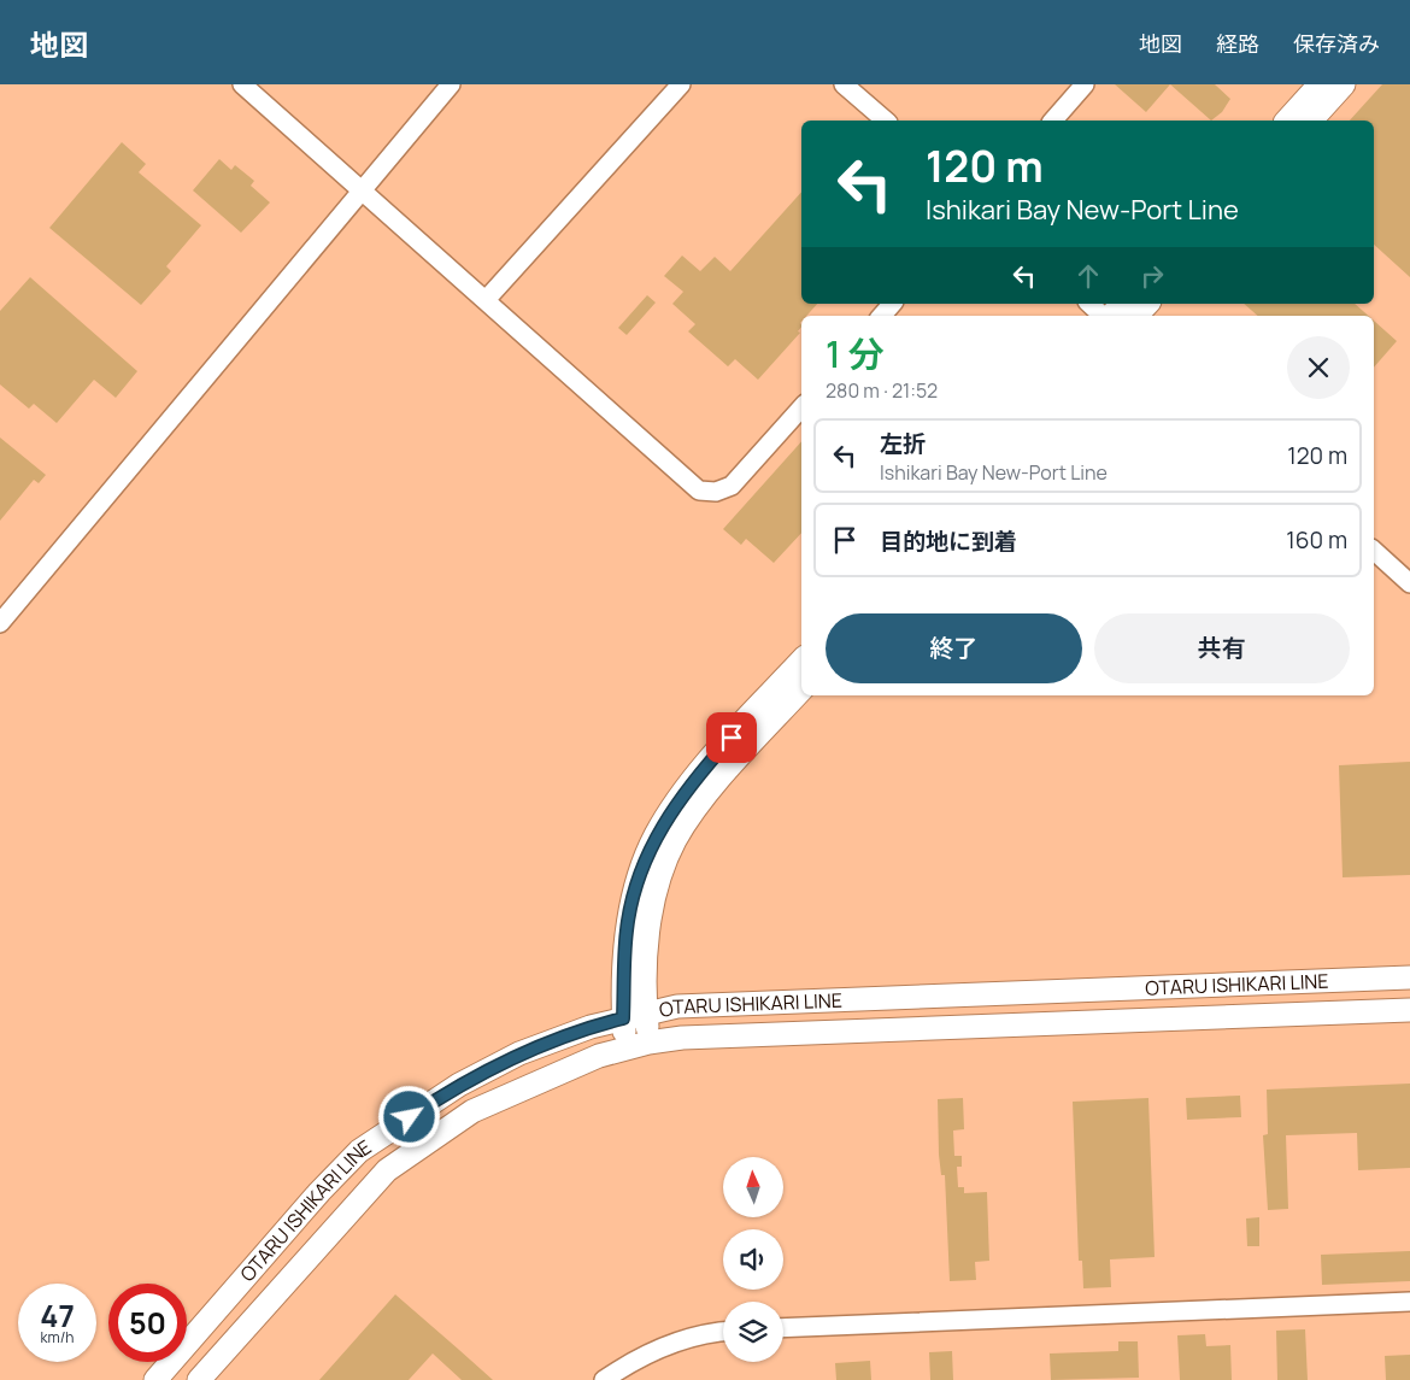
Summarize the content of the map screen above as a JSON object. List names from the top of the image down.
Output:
{
  "streets": {
    "main road": ["OTARU ISHIKARI LINE"]
  },
  "north": "top",
  "page": {
    "header": "地図",
    "nav": ["地図", "経路", "保存済み"],
    "turn": ["120 m", "Ishikari Bay New-Port Line"],
    "heading": ["1 分", "280 m · 21:52"],
    "list": [
      {
        "name": "左折",
        "note": "Ishikari Bay New-Port Line",
        "value": "120 m"
      },
      {
        "name": "目的地に到着",
        "value": "160 m"
      }
    ],
    "buttons": ["終了", "共有"],
    "speed": "47 km/h",
    "limit": "50"
  }
}
